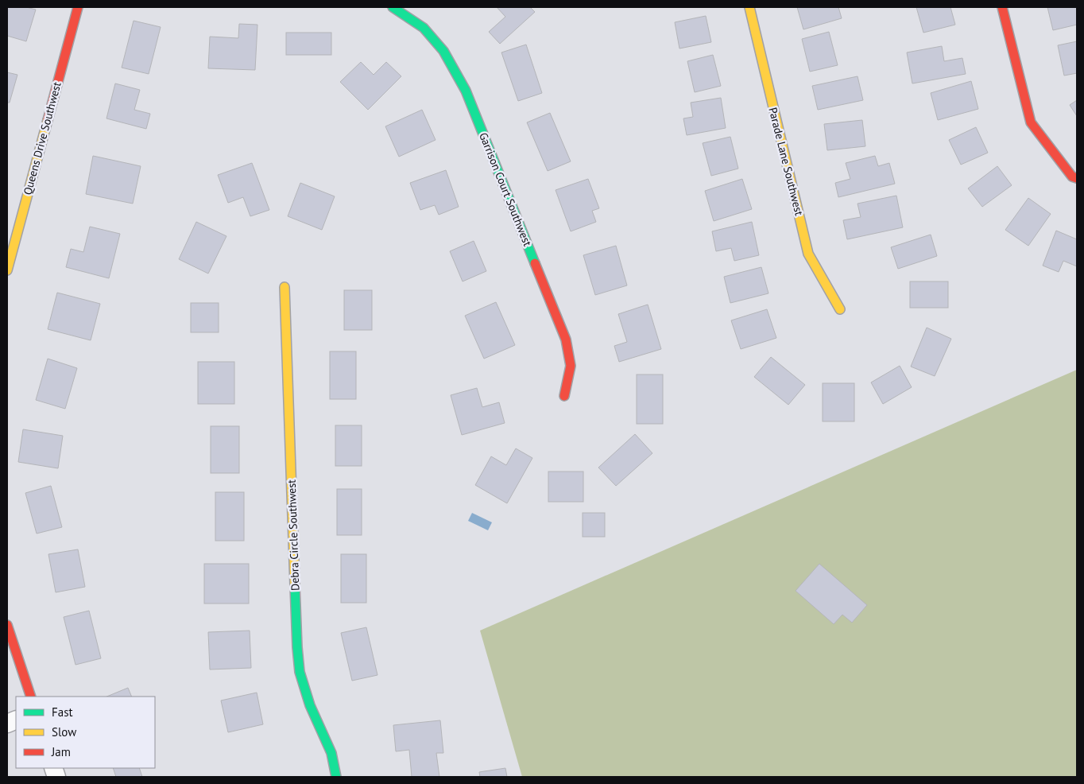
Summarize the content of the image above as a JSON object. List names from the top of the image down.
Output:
{
  "streets": {
    "street": [
      "Queens Drive Southwest",
      "Parade Lane Southwest",
      "Garrison Court Southwest",
      "Debra Circle Southwest"
    ]
  },
  "legend": ["Fast", "Slow", "Jam"]
}
